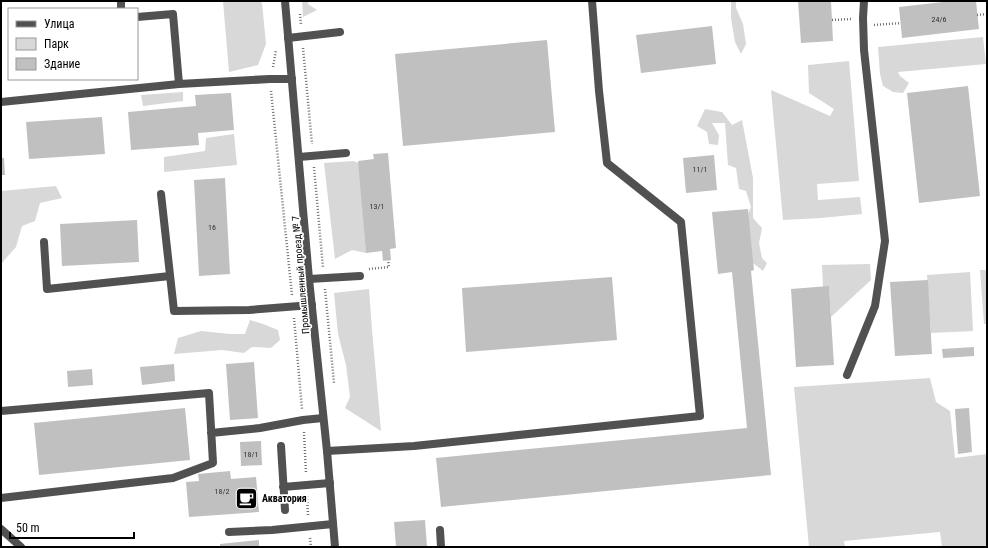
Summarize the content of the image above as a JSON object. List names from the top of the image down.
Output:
{
  "streets": {
    "street": ["Промышленный проезд № 7"]
  },
  "places": {
    "cafe": ["Акватория"]
  },
  "house_numbers": [
    "24/6",
    "11/1",
    "13/1",
    "16",
    "18/1",
    "18/2"
  ],
  "legend": ["Улица", "Парк", "Здание"],
  "scale_bar": "50 m"
}
